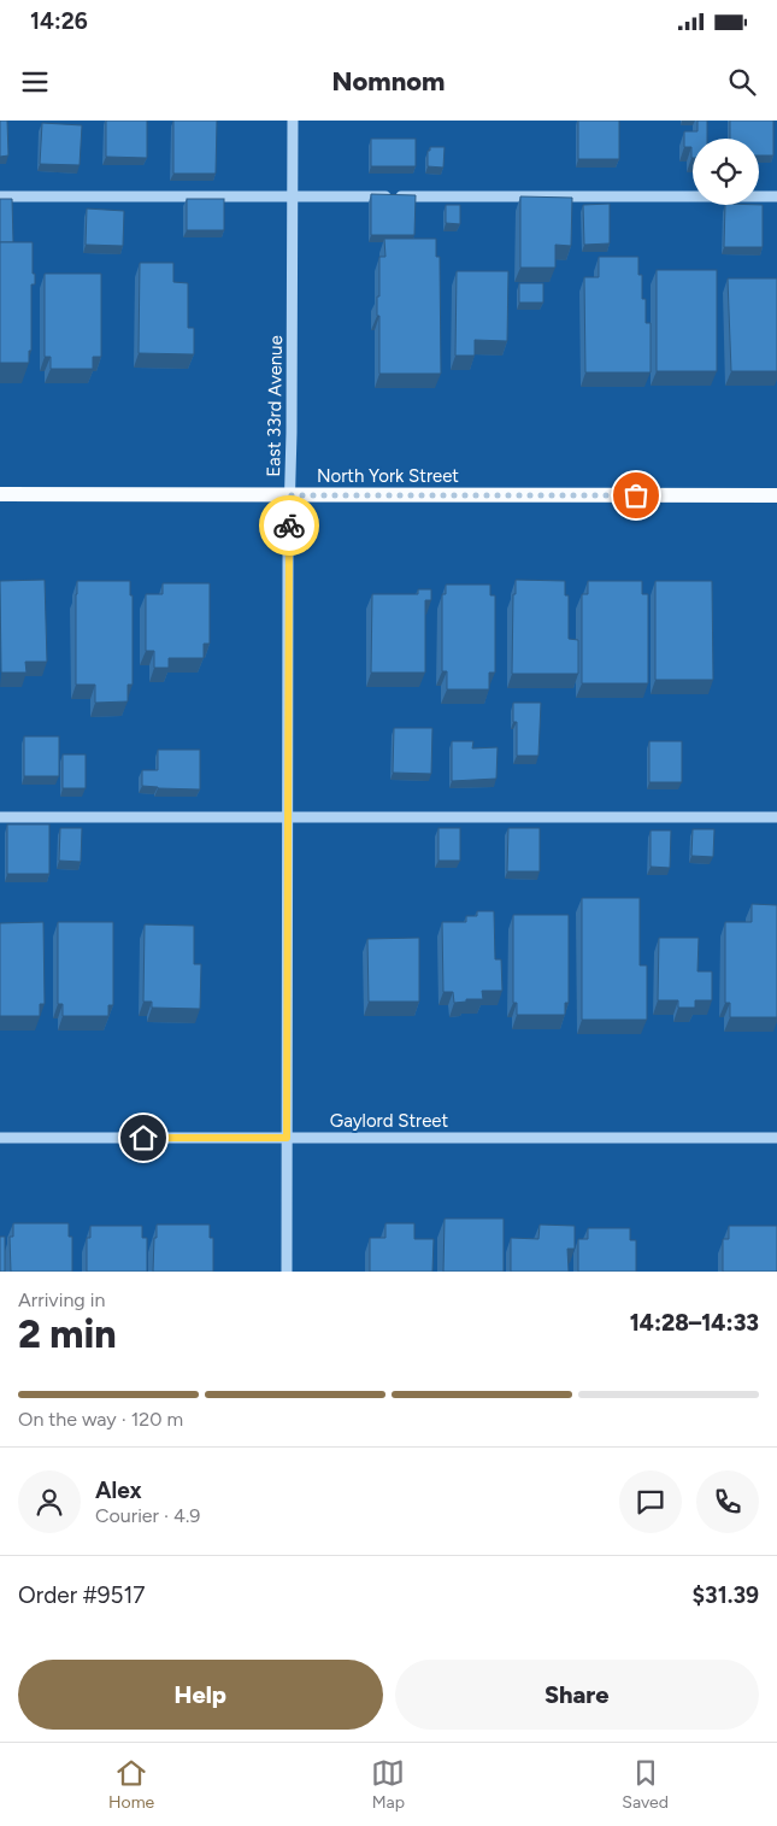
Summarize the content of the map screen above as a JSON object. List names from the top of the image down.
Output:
{
  "streets": {
    "main road": ["North York Street"],
    "street": ["East 33rd Avenue", "Gaylord Street"]
  },
  "crossings": [
    ["East 33rd Avenue", "North York Street"],
    ["East 33rd Avenue", "Gaylord Street"]
  ],
  "page": {
    "status": "14:26",
    "header": "Nomnom",
    "heading": ["2 min", "Arriving in", "14:28–14:33"],
    "panel": [
      "Alex",
      "Courier · 4.9",
      "Order #9517",
      "$31.39"
    ],
    "bar": "On the way · 120 m",
    "buttons": ["Help", "Share"],
    "tabs": ["Home", "Map", "Saved"]
  }
}
